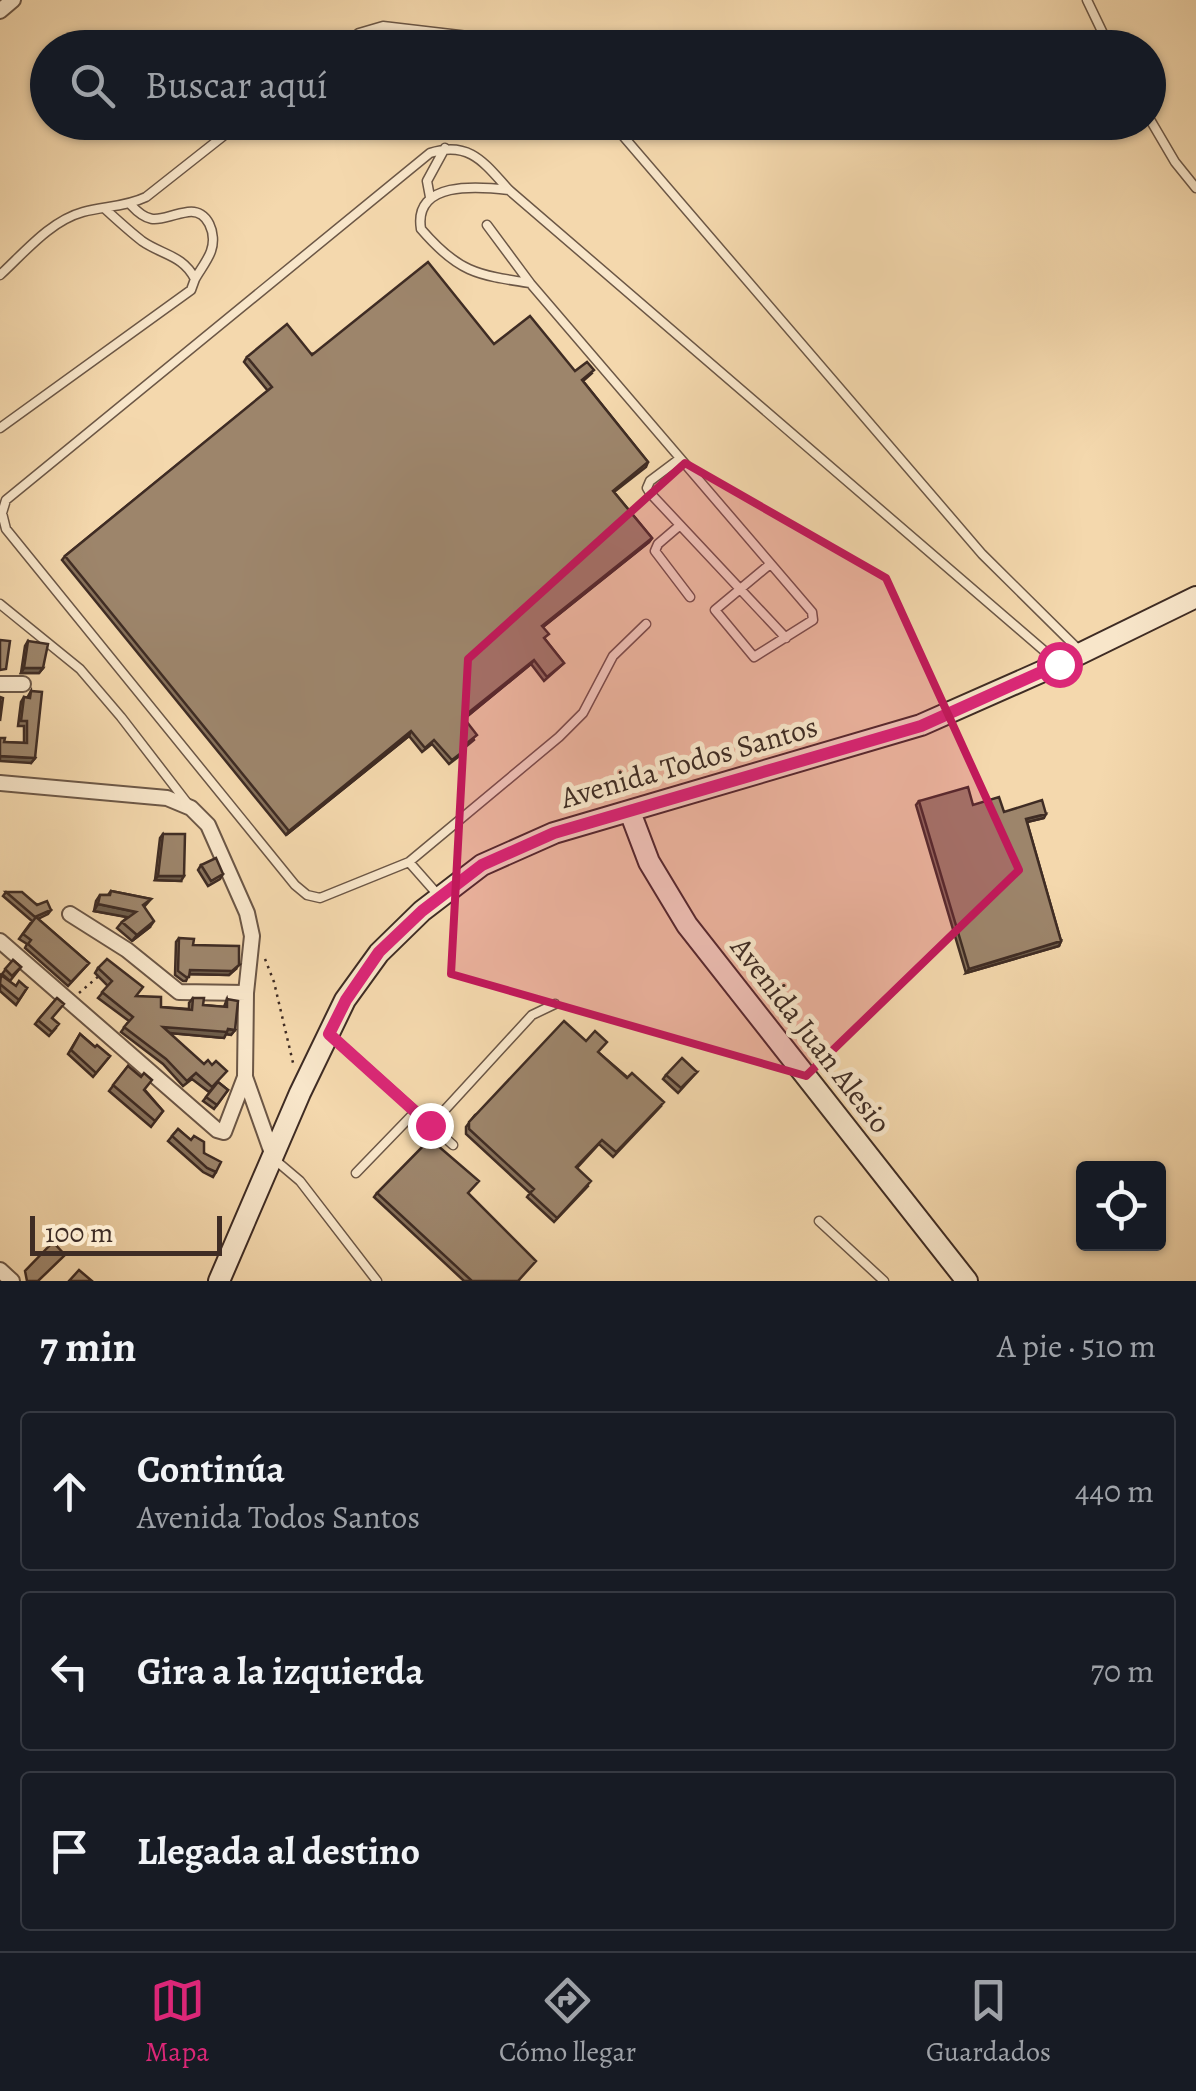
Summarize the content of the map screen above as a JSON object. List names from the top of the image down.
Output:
{
  "streets": {
    "street": ["Avenida Todos Santos", "Avenida Juan Alesio"]
  },
  "crossings": [
    ["Avenida Todos Santos", "Avenida Juan Alesio"]
  ],
  "scale_bar": "100 m",
  "page": {
    "search": "Buscar aquí",
    "scale": "100 m",
    "heading": ["7 min", "A pie · 510 m"],
    "list": [
      ["Continúa", "Avenida Todos Santos", "440 m"],
      ["Gira a la izquierda", "70 m"],
      "Llegada al destino"
    ],
    "nav": ["Mapa", "Cómo llegar", "Guardados"]
  }
}
